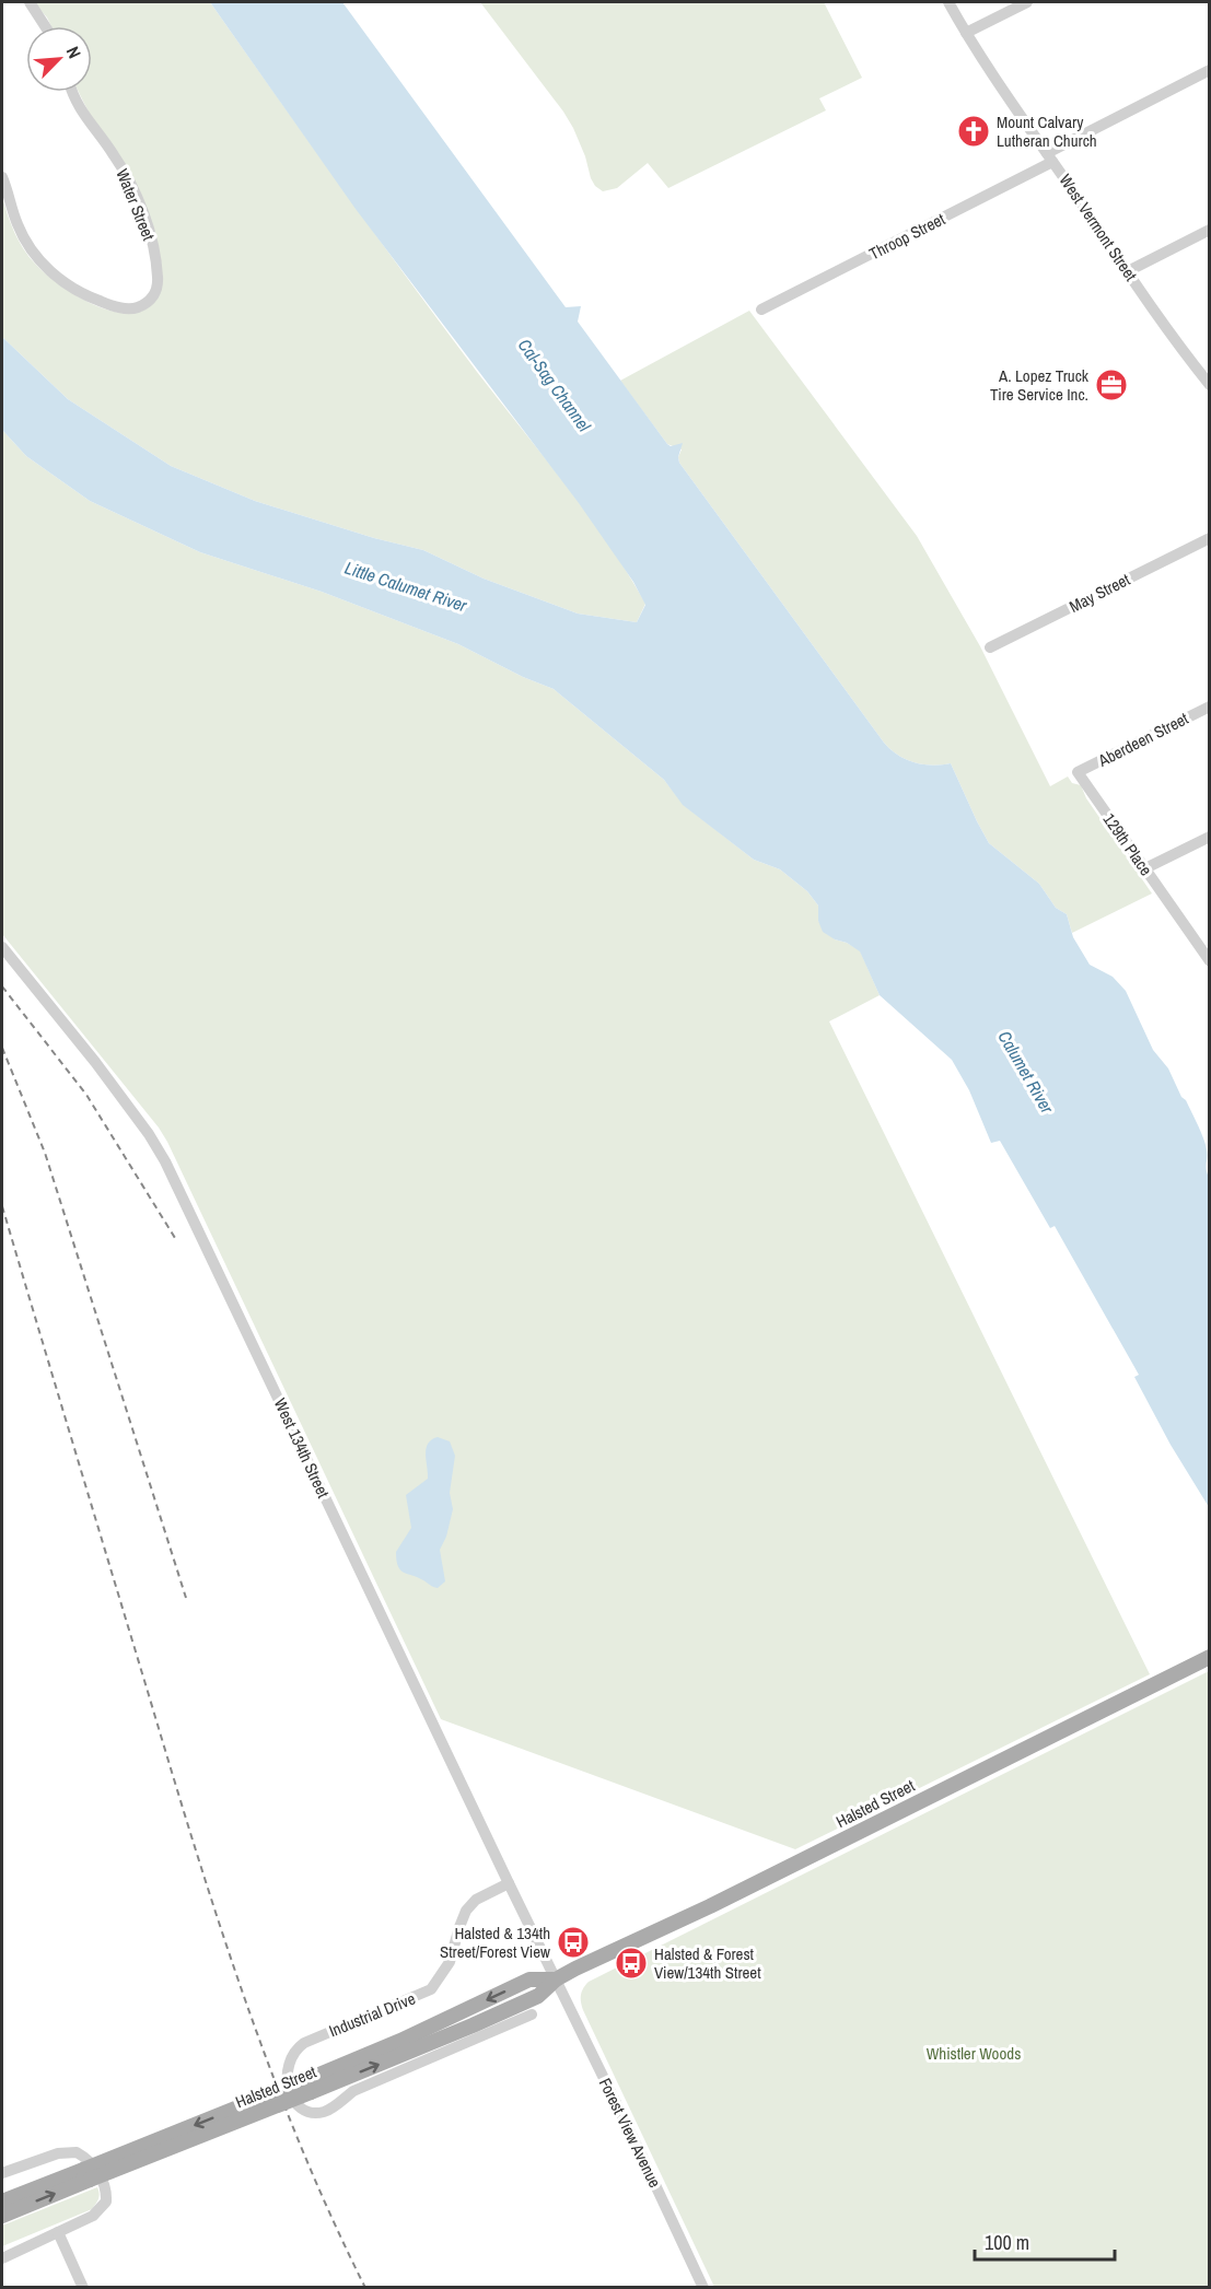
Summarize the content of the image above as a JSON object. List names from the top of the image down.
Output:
{
  "streets": {
    "main road": ["Halsted Street"],
    "street": [
      "Water Street",
      "West Vermont Street",
      "Throop Street",
      "May Street",
      "Aberdeen Street",
      "129th Place",
      "West 134th Street",
      "Industrial Drive",
      "Forest View Avenue"
    ]
  },
  "crossings": [
    ["West Vermont Street", "Throop Street"],
    ["Aberdeen Street", "129th Place"],
    ["West 134th Street", "Halsted Street"],
    ["West 134th Street", "Industrial Drive"],
    ["West 134th Street", "Forest View Avenue"],
    ["Halsted Street", "Forest View Avenue"]
  ],
  "water": ["Cal-Sag Channel", "Little Calumet River", "Calumet River"],
  "parks": ["Whistler Woods"],
  "places": {
    "church": ["Mount Calvary Lutheran Church"],
    "office": ["A. Lopez Truck Tire Service Inc."],
    "bus stop": ["Halsted & 134th Street/Forest View", "Halsted & Forest View/134th Street"]
  },
  "scale_bar": "100 m",
  "north": "top right"
}
